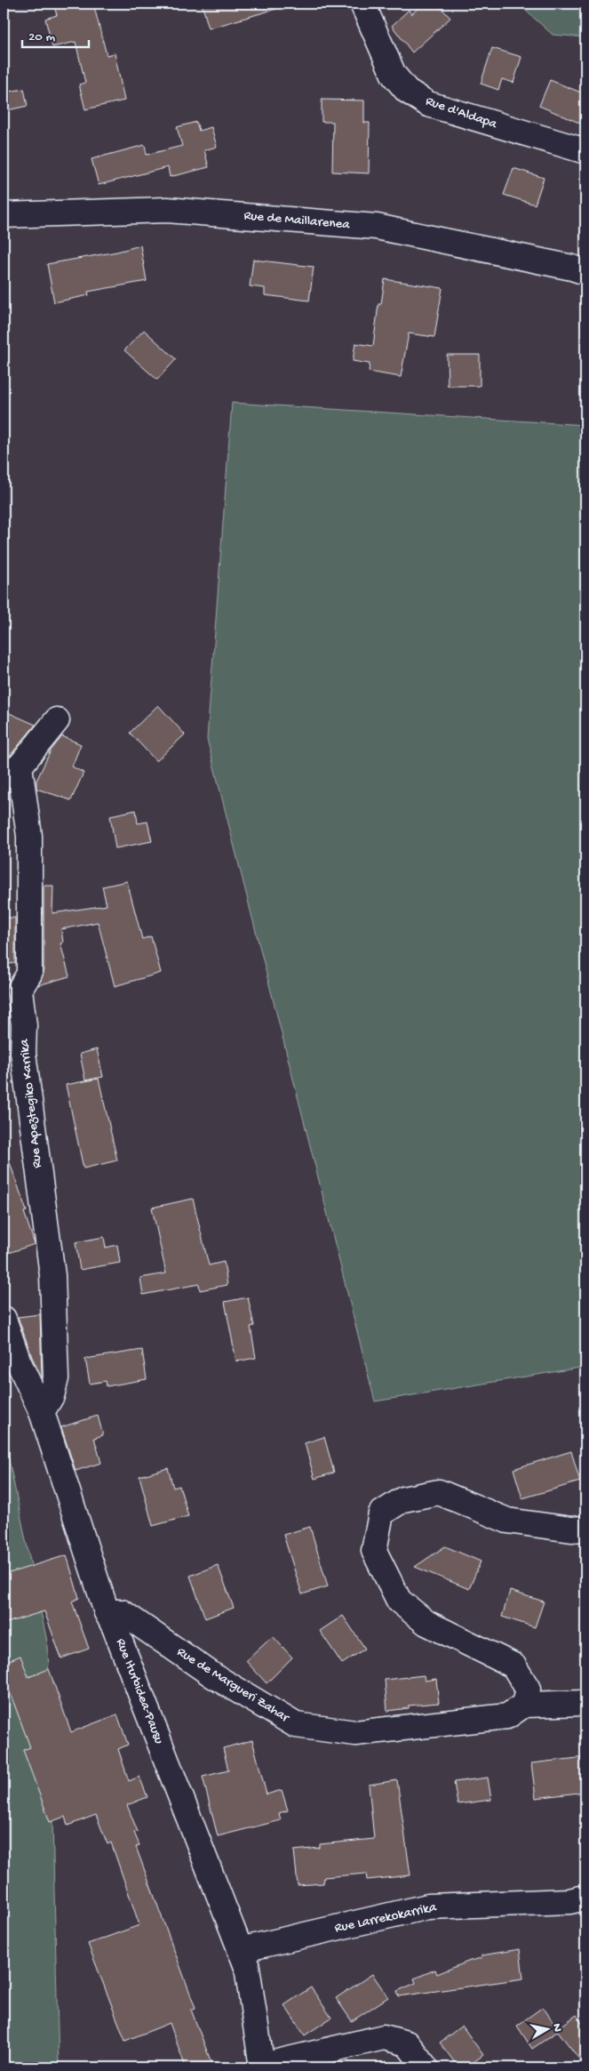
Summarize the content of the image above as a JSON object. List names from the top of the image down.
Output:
{
  "streets": {
    "street": [
      "Rue d'Aldapa",
      "Rue de Maillarenea",
      "Rue Apeztegiko Karrika",
      "Rue de Margueri Zahar",
      "Rue Iturbidea-Pausu",
      "Rue Larrekokarrika"
    ]
  },
  "crossings": [
    ["Rue Apeztegiko Karrika", "Rue Iturbidea-Pausu"],
    ["Rue de Margueri Zahar", "Rue Iturbidea-Pausu"],
    ["Rue Iturbidea-Pausu", "Rue Larrekokarrika"]
  ],
  "scale_bar": "20 m",
  "north": "right"
}
